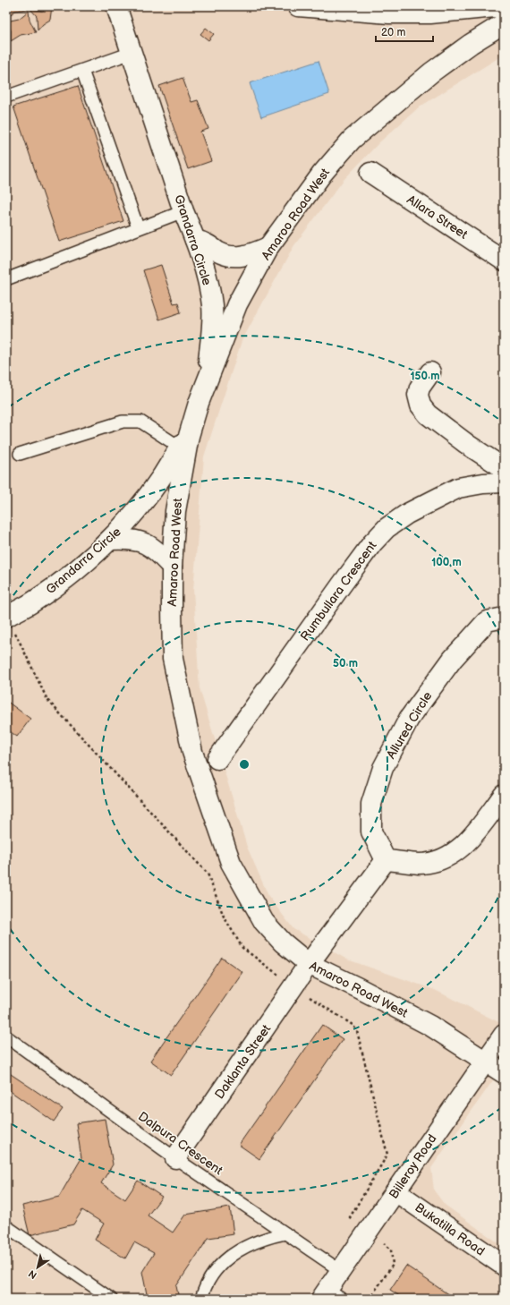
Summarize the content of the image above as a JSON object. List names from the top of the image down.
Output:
{
  "streets": {
    "street": [
      "Amaroo Road West",
      "Allara Street",
      "Grandarra Circle",
      "Rumbullara Crescent",
      "Allured Circle",
      "Daklanta Street",
      "Billeroy Road",
      "Bukatilla Road"
    ],
    "lane": ["Dalpura Crescent"]
  },
  "crossings": [
    ["Amaroo Road West", "Grandarra Circle"],
    ["Amaroo Road West", "Daklanta Street"],
    ["Amaroo Road West", "Billeroy Road"],
    ["Daklanta Street", "Dalpura Crescent"],
    ["Dalpura Crescent", "Billeroy Road"],
    ["Billeroy Road", "Bukatilla Road"]
  ],
  "scale_bar": "20 m",
  "north": "bottom left",
  "rings": ["150 m", "100 m", "50 m"]
}
